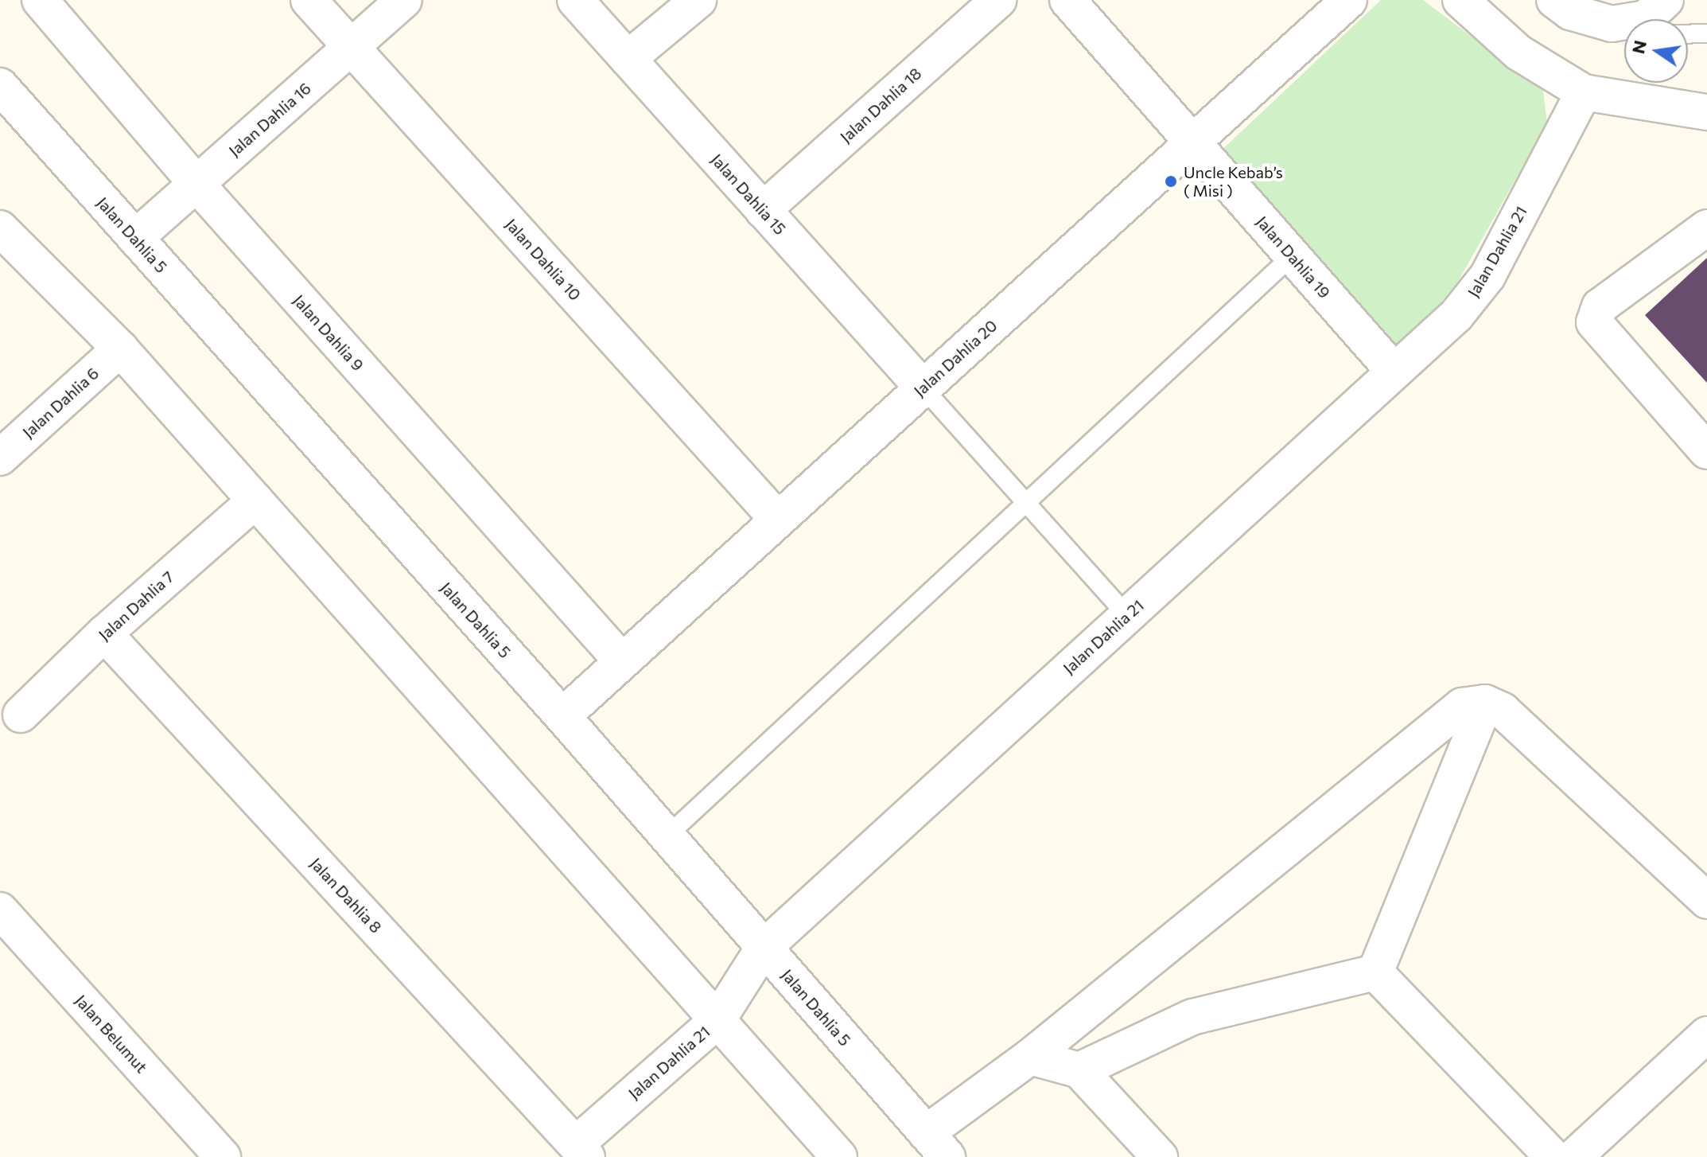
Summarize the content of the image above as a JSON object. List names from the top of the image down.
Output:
{
  "streets": {
    "street": [
      "Jalan Dahlia 18",
      "Jalan Dahlia 16",
      "Jalan Dahlia 15",
      "Jalan Dahlia 5",
      "Jalan Dahlia 21",
      "Jalan Dahlia 19",
      "Jalan Dahlia 10",
      "Jalan Dahlia 9",
      "Jalan Dahlia 20",
      "Jalan Dahlia 6",
      "Jalan Dahlia 7",
      "Jalan Dahlia 8",
      "Jalan Belumut"
    ]
  },
  "crossings": [
    ["Jalan Dahlia 18", "Jalan Dahlia 15"],
    ["Jalan Dahlia 16", "Jalan Dahlia 5"],
    ["Jalan Dahlia 16", "Jalan Dahlia 10"],
    ["Jalan Dahlia 16", "Jalan Dahlia 9"],
    ["Jalan Dahlia 15", "Jalan Dahlia 20"],
    ["Jalan Dahlia 5", "Jalan Dahlia 21"],
    ["Jalan Dahlia 5", "Jalan Dahlia 20"],
    ["Jalan Dahlia 21", "Jalan Dahlia 19"],
    ["Jalan Dahlia 21", "Jalan Dahlia 8"],
    ["Jalan Dahlia 19", "Jalan Dahlia 20"],
    ["Jalan Dahlia 10", "Jalan Dahlia 20"],
    ["Jalan Dahlia 9", "Jalan Dahlia 20"],
    ["Jalan Dahlia 7", "Jalan Dahlia 8"]
  ],
  "places": ["Uncle Kebab’s ( Misi )"],
  "north": "left"
}
